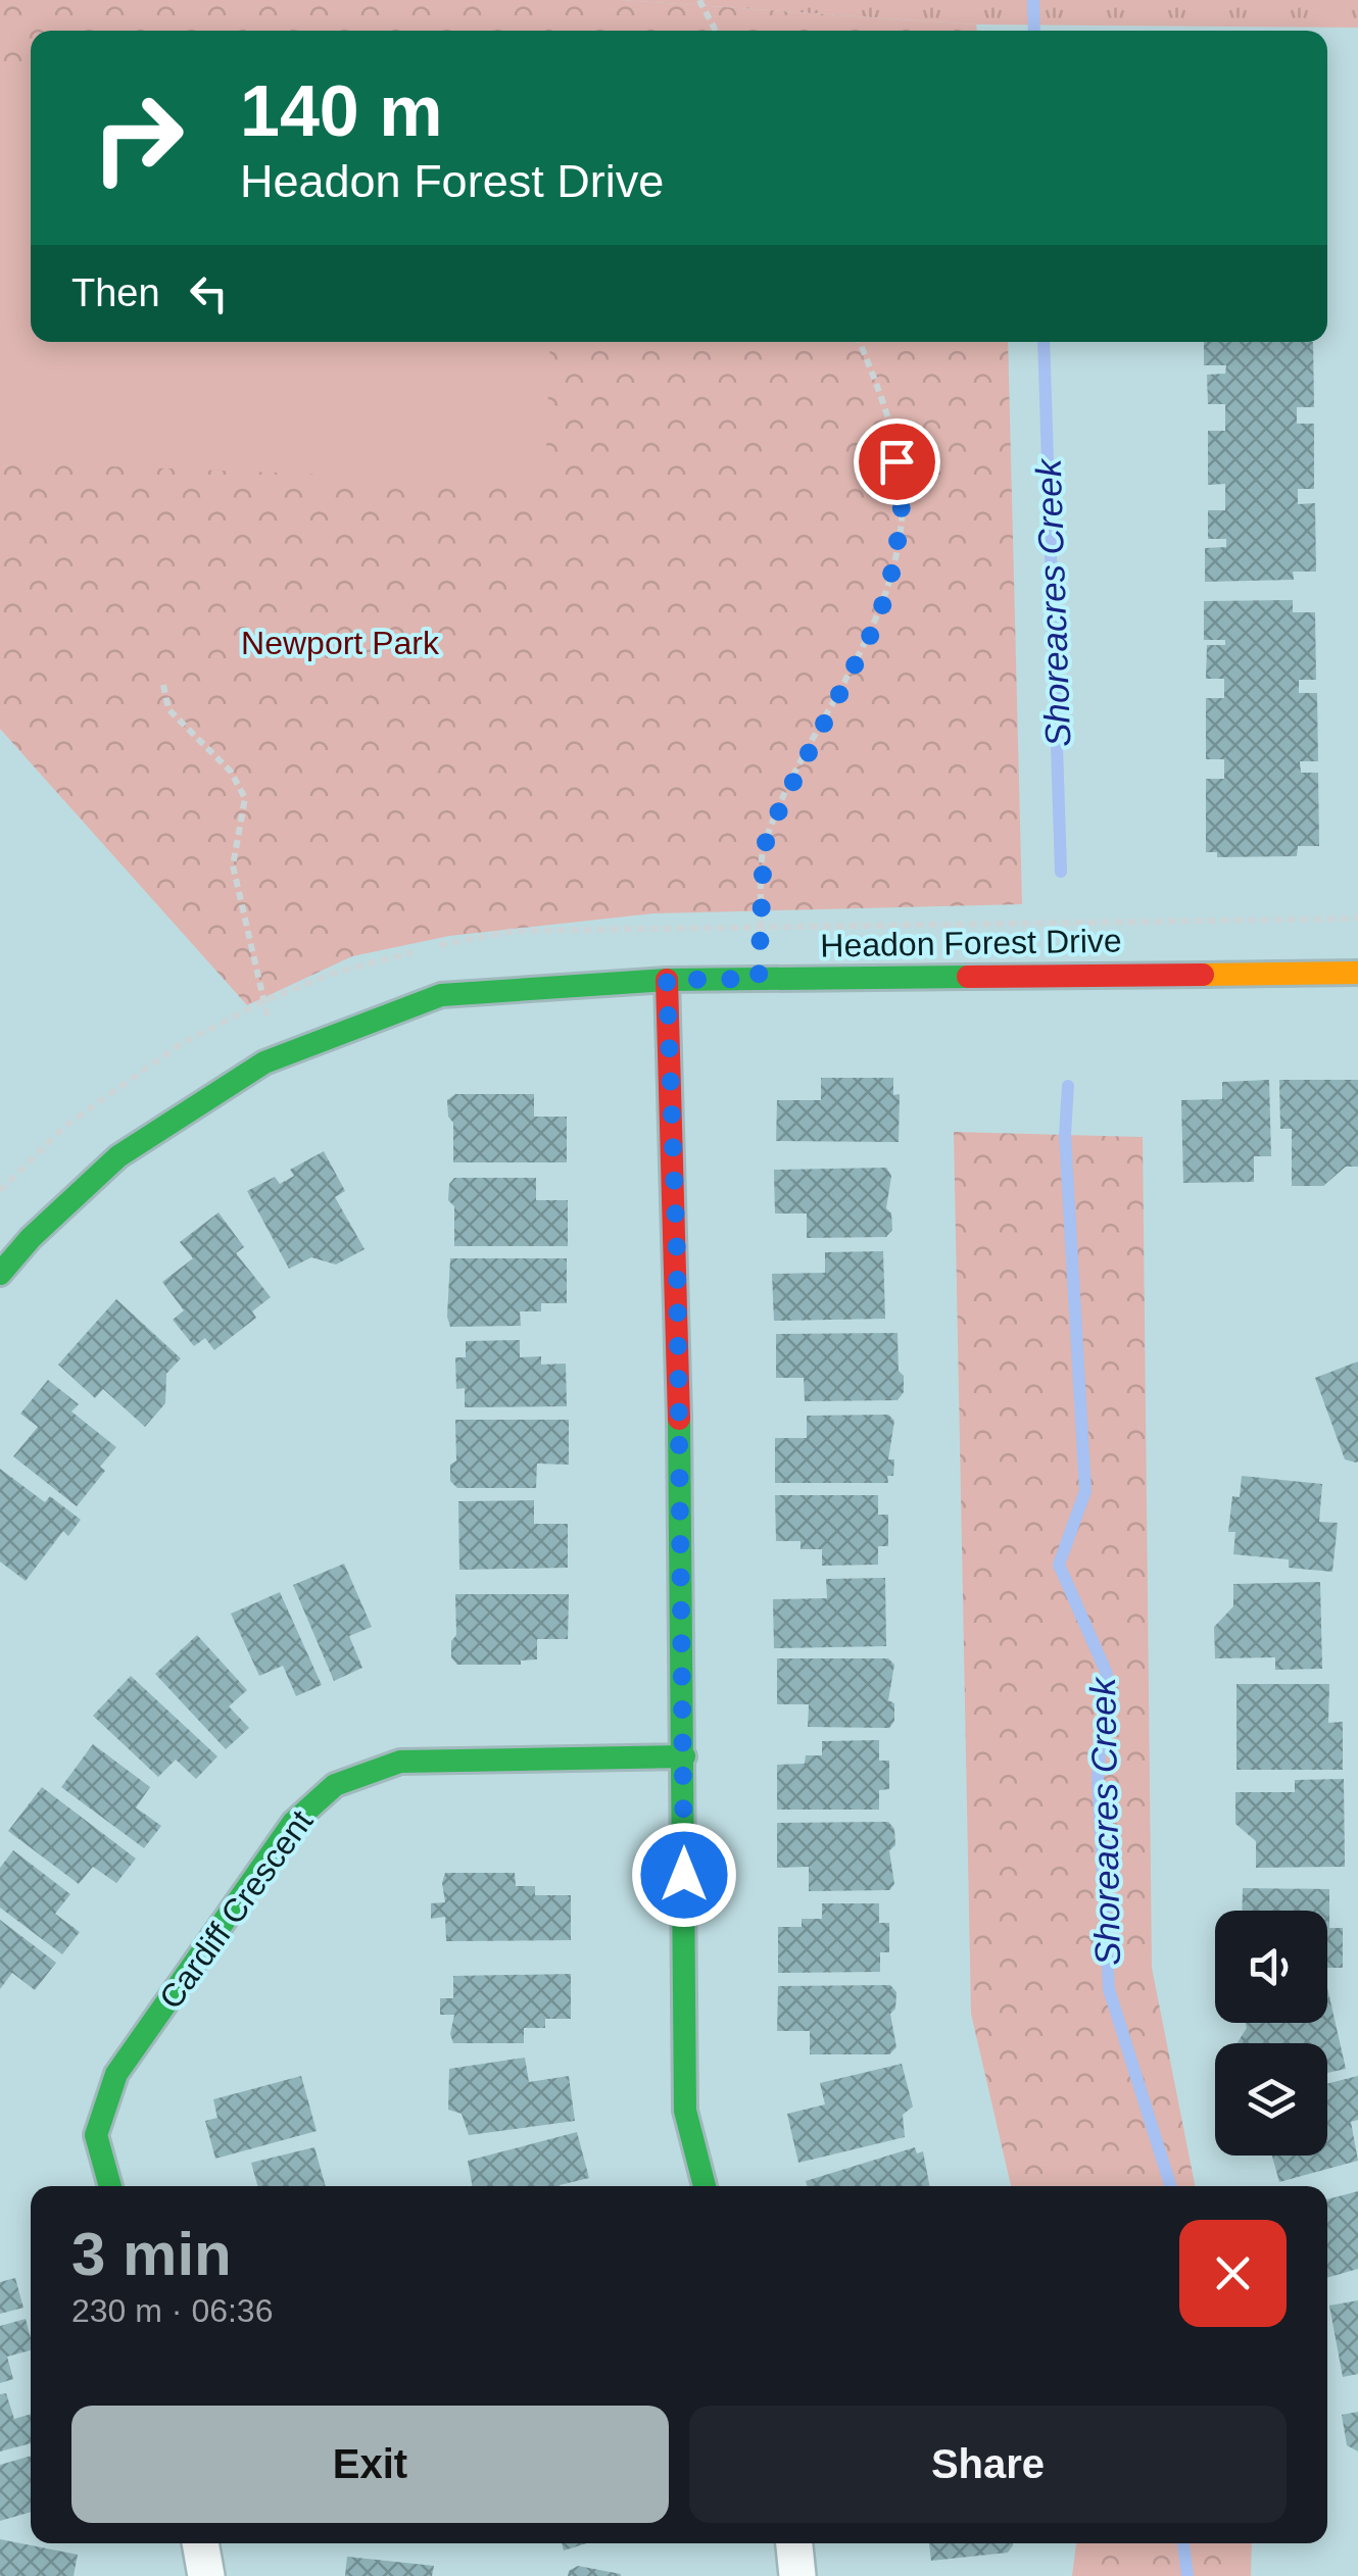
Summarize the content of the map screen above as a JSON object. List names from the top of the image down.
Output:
{
  "streets": {
    "street": ["Headon Forest Drive", "Cardiff Crescent"]
  },
  "water": ["Shoreacres Creek"],
  "parks": ["Newport Park"],
  "page": {
    "turn": ["140 m", "Headon Forest Drive"],
    "then": "Then",
    "heading": ["3 min", "230 m · 06:36"],
    "buttons": ["Exit", "Share"]
  }
}
